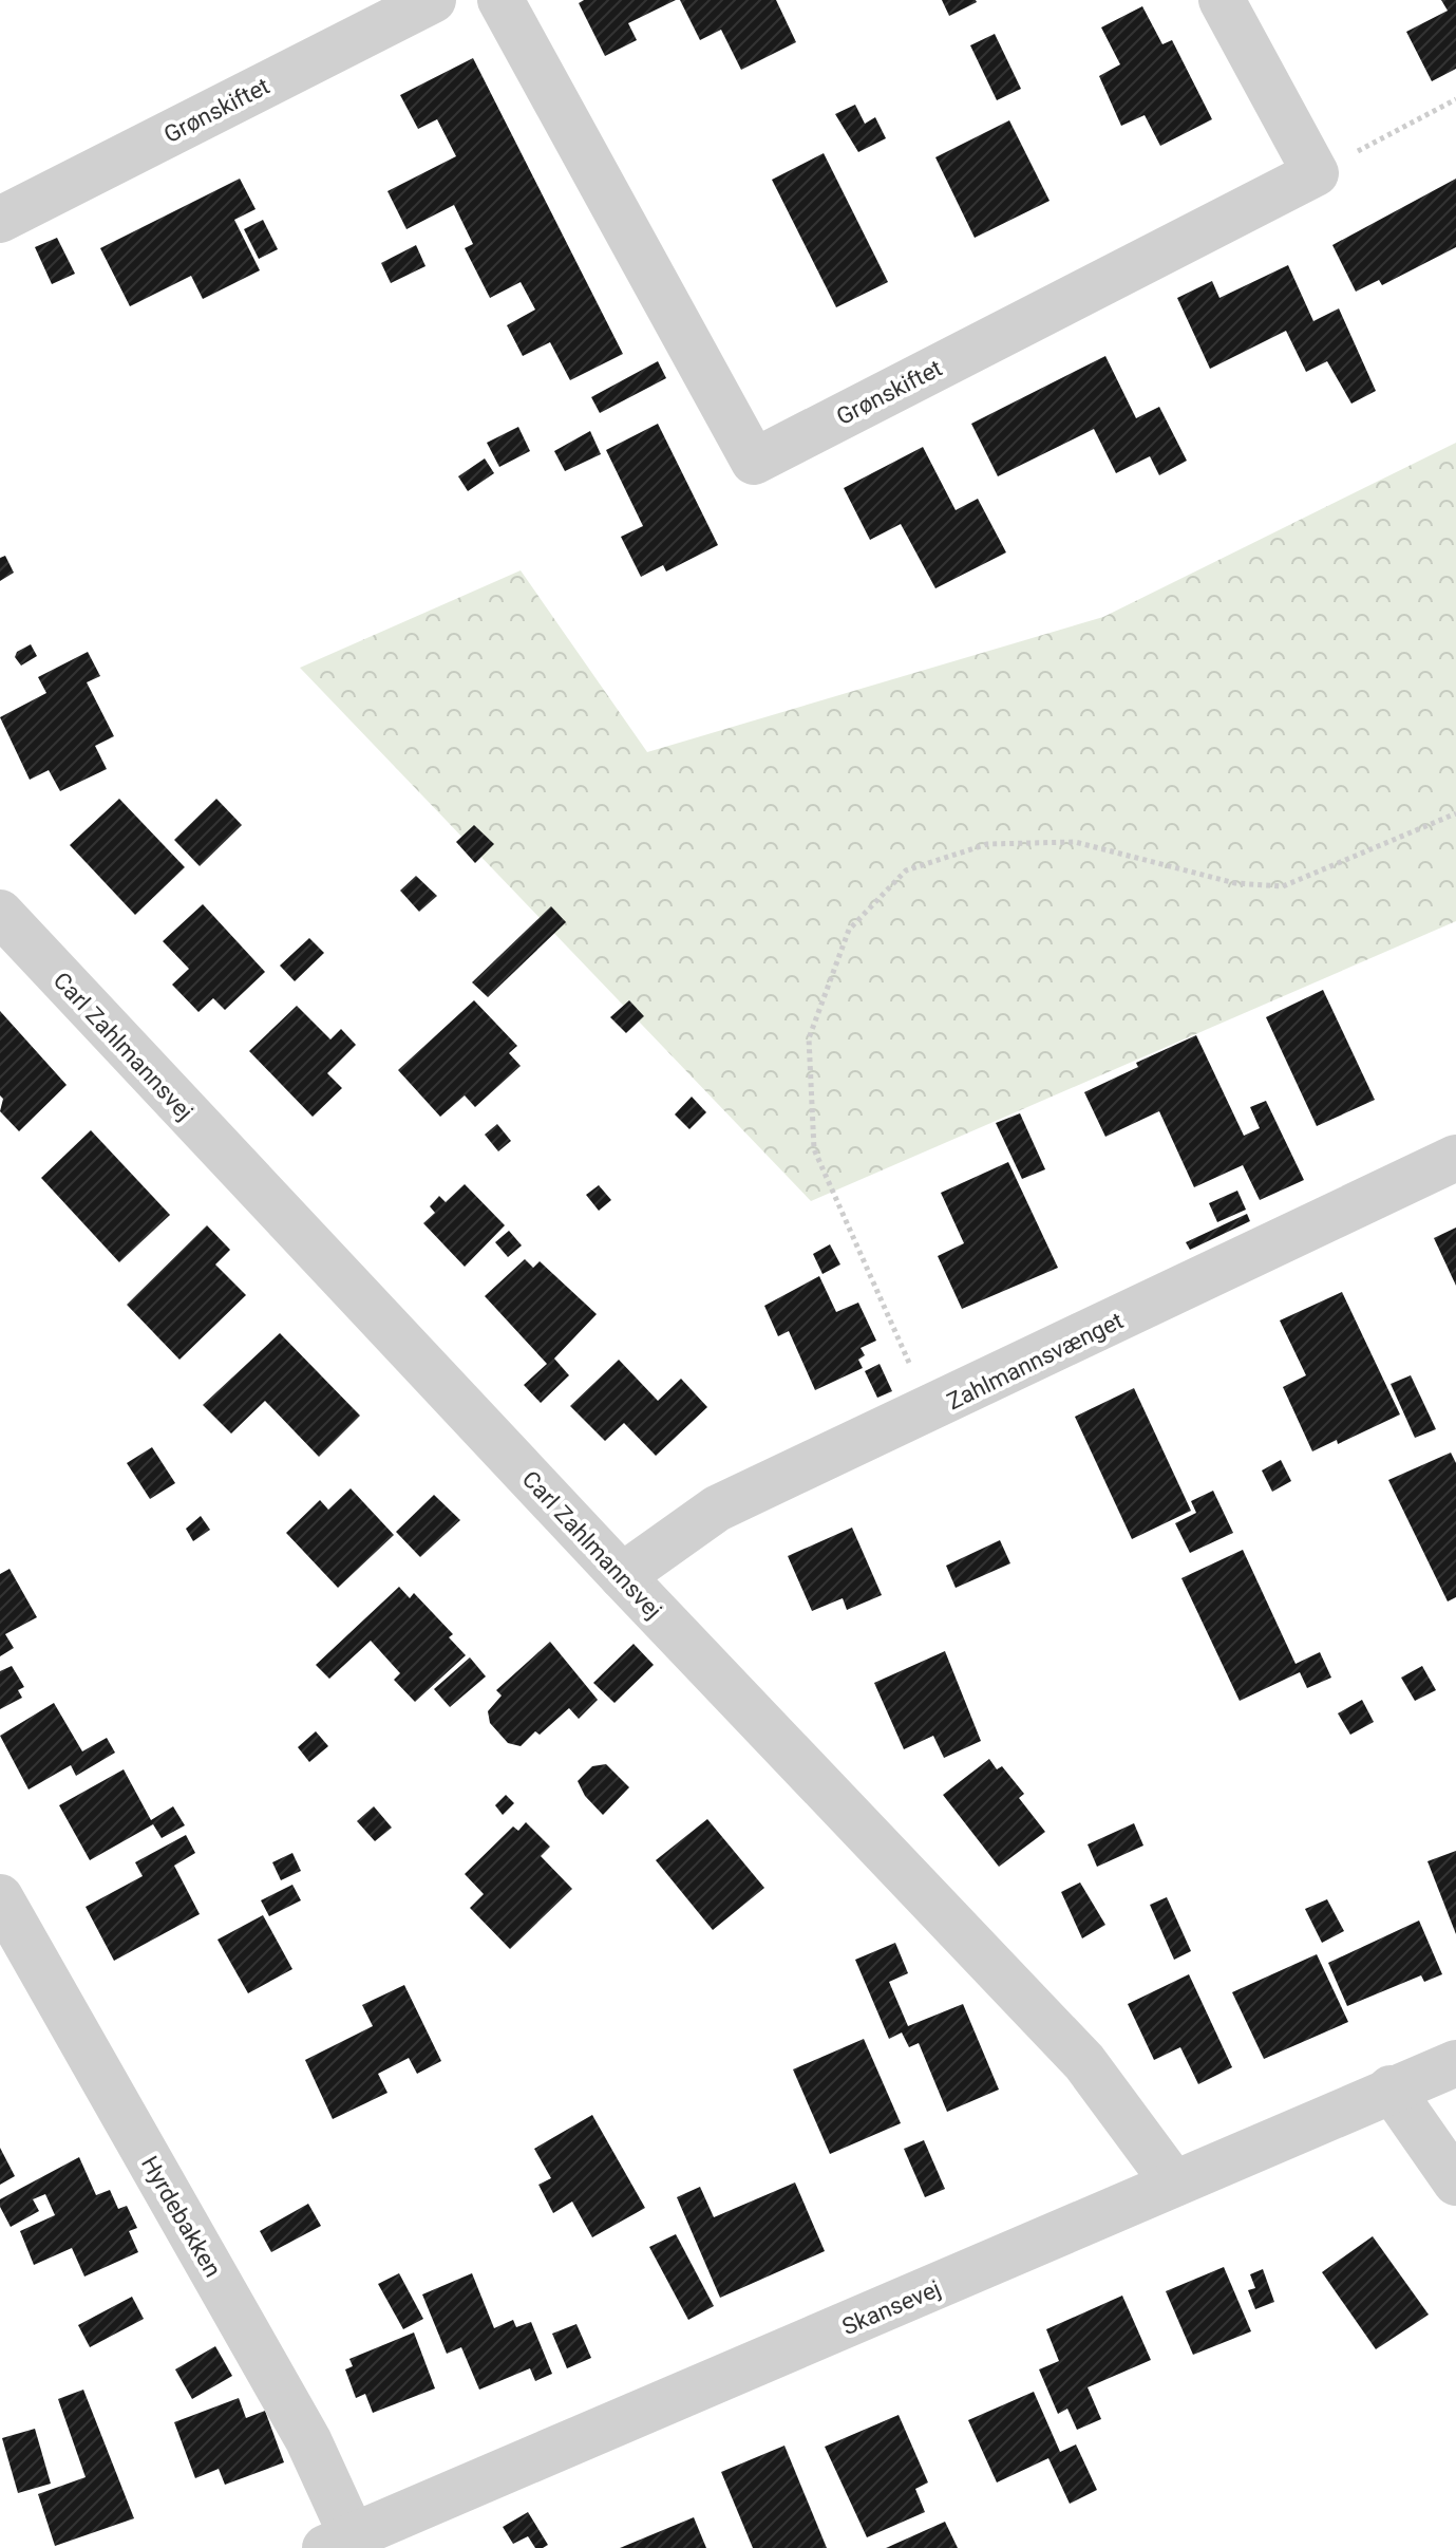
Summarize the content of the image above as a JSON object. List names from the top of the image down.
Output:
{
  "streets": {
    "street": [
      "Grønskiftet",
      "Carl Zahlmannsvej",
      "Zahlmannsvænget",
      "Hyrdebakken",
      "Skansevej"
    ]
  },
  "crossings": [
    ["Carl Zahlmannsvej", "Zahlmannsvænget"],
    ["Carl Zahlmannsvej", "Skansevej"],
    ["Hyrdebakken", "Skansevej"]
  ]
}
